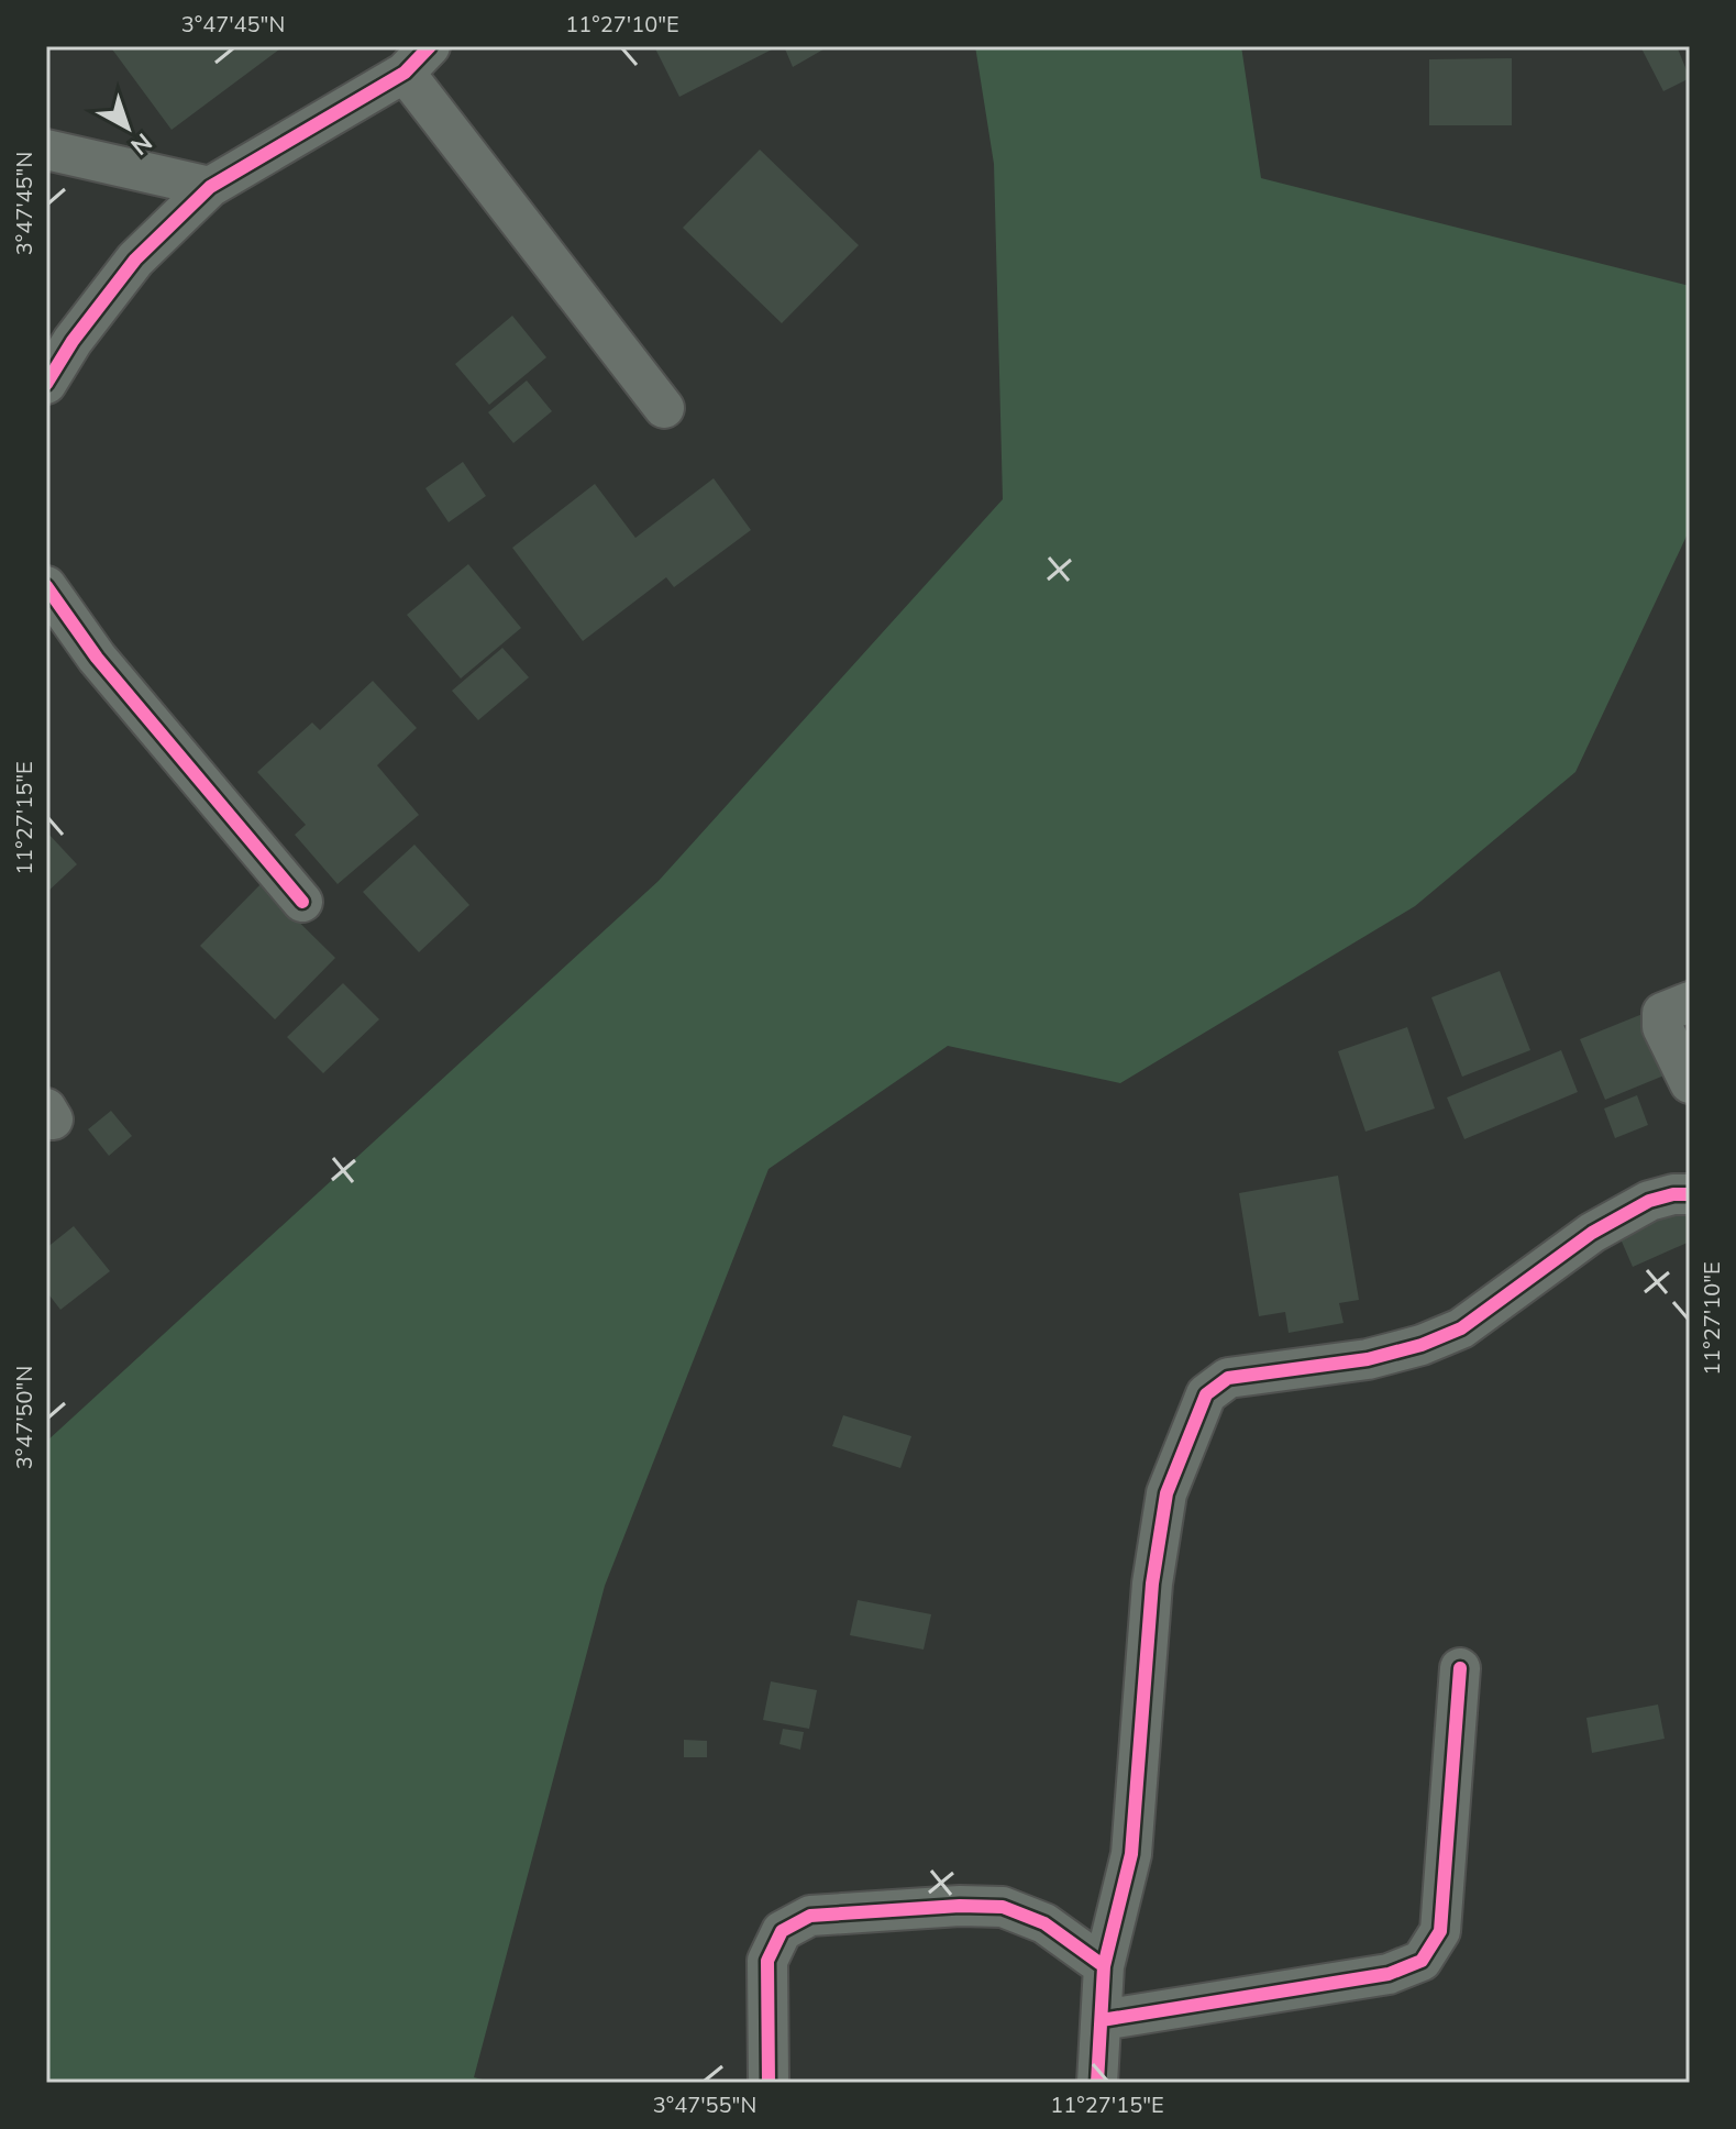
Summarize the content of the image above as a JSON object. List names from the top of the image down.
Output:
{
  "north": "bottom right",
  "coordinates": [
    "3°47'45\"N",
    "11°27'10\"E",
    "11°27'15\"E",
    "3°47'50\"N",
    "3°47'55\"N"
  ]
}
